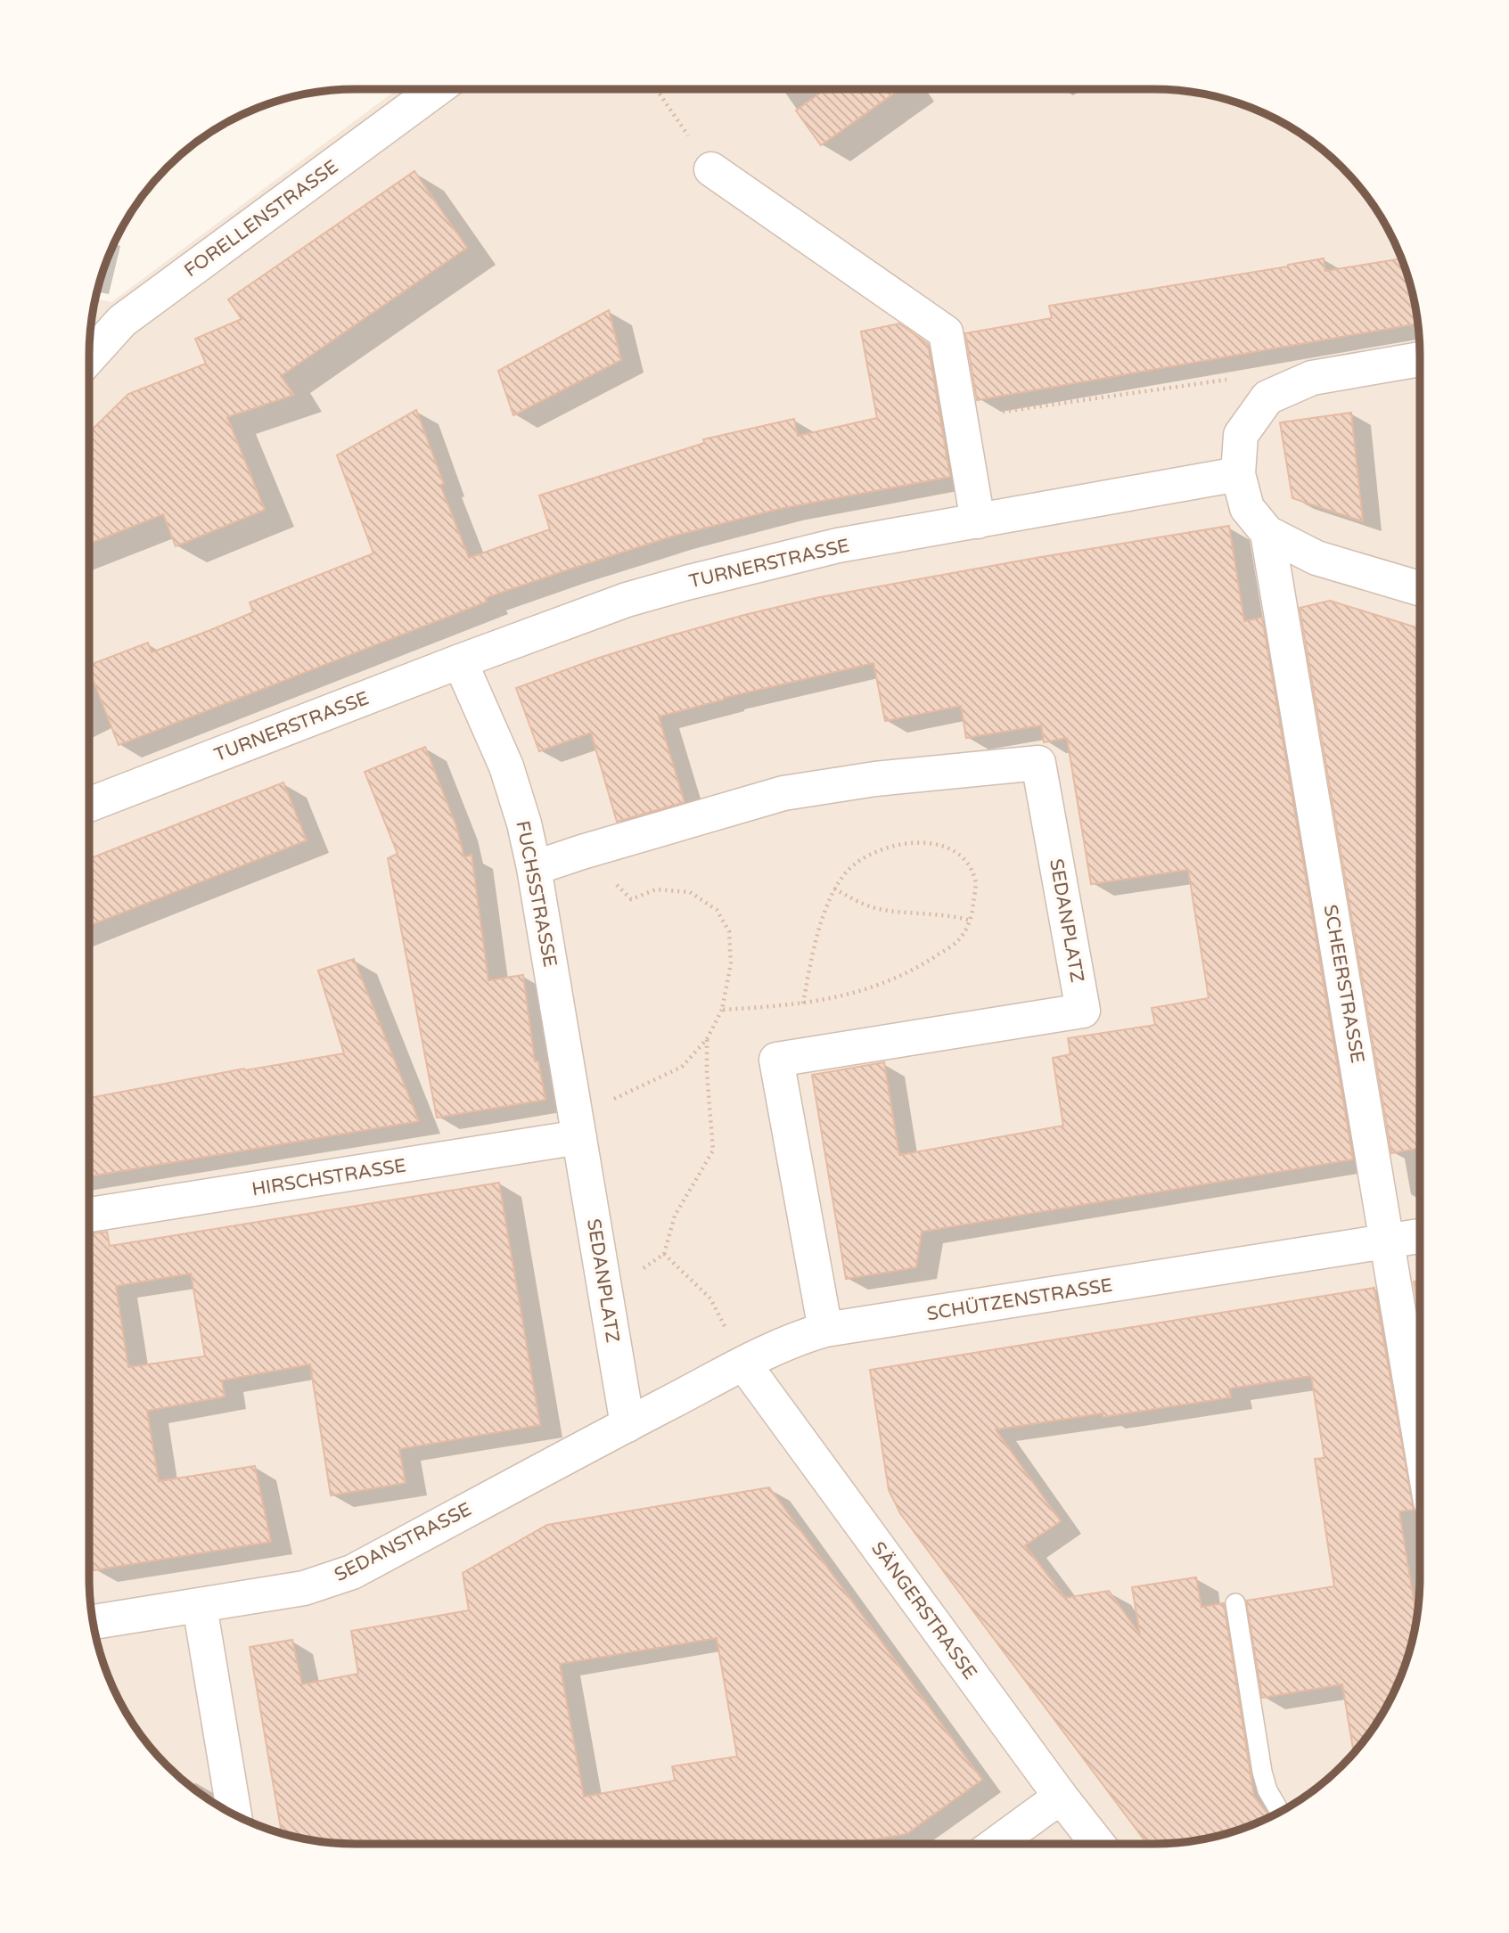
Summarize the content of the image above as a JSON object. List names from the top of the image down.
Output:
{
  "streets": {
    "street": [
      "FORELLENSTRASSE",
      "TURNERSTRASSE",
      "FUCHSSTRASSE",
      "SEDANPLATZ",
      "SCHEERSTRASSE",
      "HIRSCHSTRASSE",
      "SCHÜTZENSTRASSE",
      "SEDANSTRASSE",
      "SÄNGERSTRASSE"
    ]
  },
  "crossings": [
    ["TURNERSTRASSE", "FUCHSSTRASSE"],
    ["TURNERSTRASSE", "SCHEERSTRASSE"],
    ["FUCHSSTRASSE", "SEDANPLATZ"],
    ["FUCHSSTRASSE", "HIRSCHSTRASSE"],
    ["SEDANPLATZ", "HIRSCHSTRASSE"],
    ["SEDANPLATZ", "SCHÜTZENSTRASSE"],
    ["SEDANPLATZ", "SEDANSTRASSE"],
    ["SCHEERSTRASSE", "SCHÜTZENSTRASSE"],
    ["SCHÜTZENSTRASSE", "SEDANSTRASSE"],
    ["SCHÜTZENSTRASSE", "SÄNGERSTRASSE"]
  ]
}
